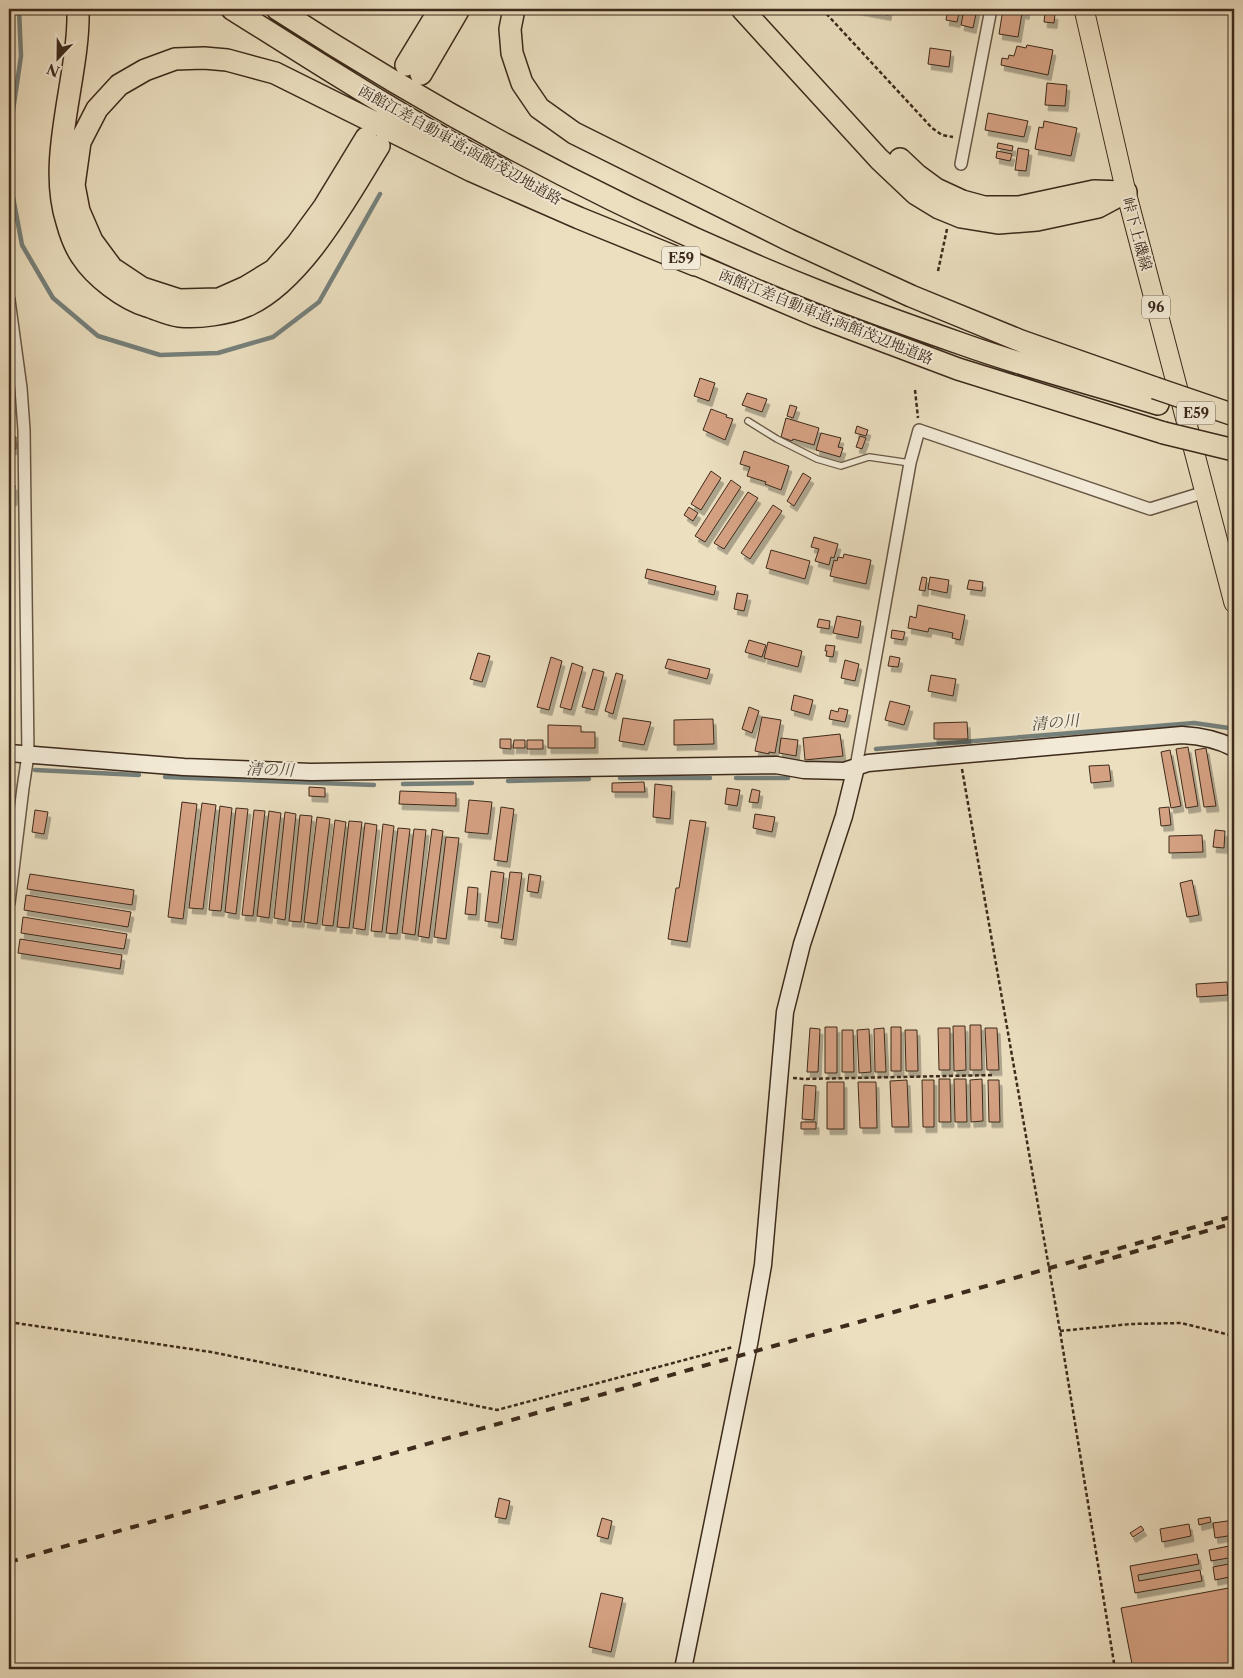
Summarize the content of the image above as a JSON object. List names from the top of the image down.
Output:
{
  "streets": {
    "highway": ["函館江差自動車道;函館茂辺地道路", "E59"],
    "main road": ["峠下上磯線", "96"]
  },
  "water": ["清の川"],
  "north": "bottom"
}
